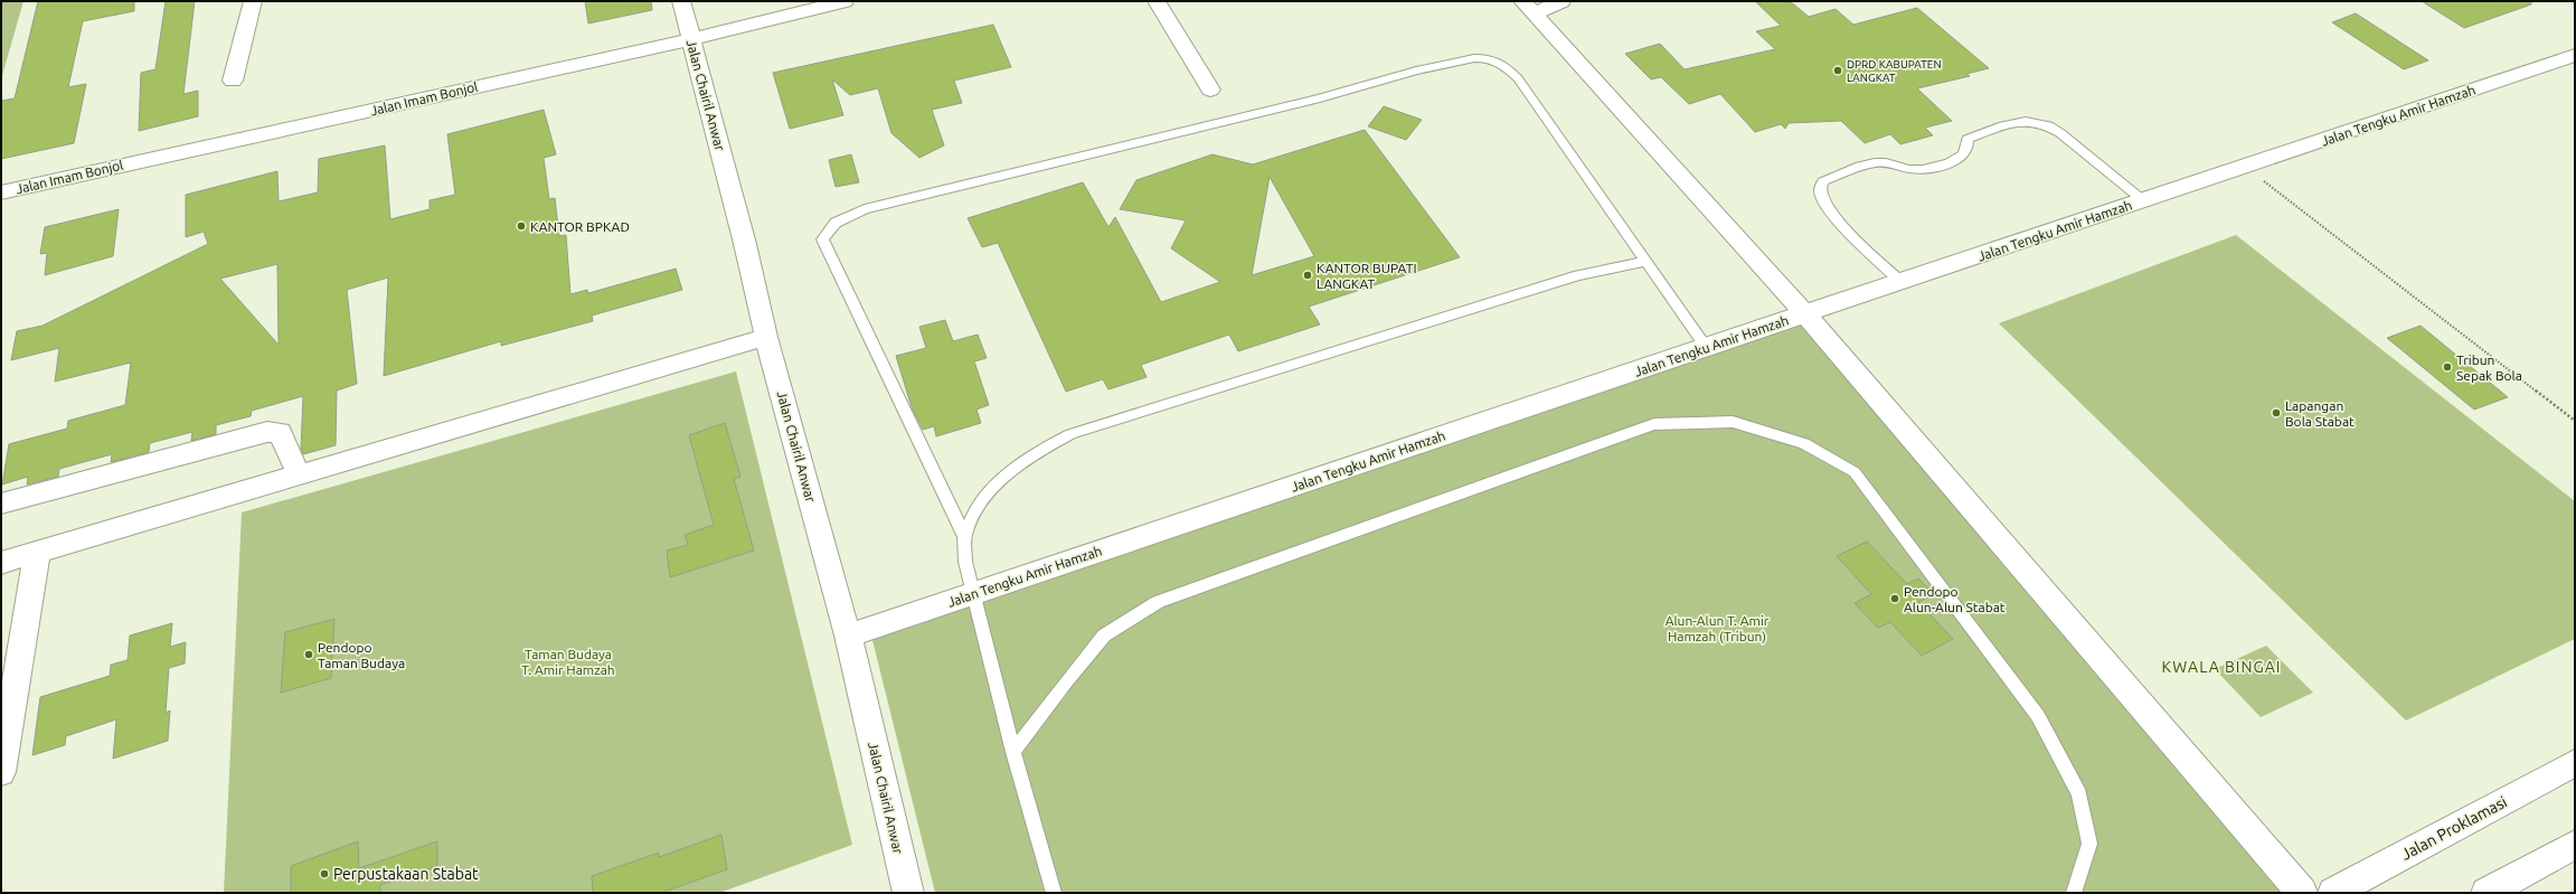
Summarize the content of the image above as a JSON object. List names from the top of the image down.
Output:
{
  "streets": {
    "street": [
      "Jalan Chairil Anwar",
      "Jalan Imam Bonjol",
      "Jalan Tengku Amir Hamzah",
      "Jalan Proklamasi"
    ]
  },
  "crossings": [
    ["Jalan Chairil Anwar", "Jalan Imam Bonjol"],
    ["Jalan Chairil Anwar", "Jalan Tengku Amir Hamzah"]
  ],
  "districts": ["KWALA BINGAI"],
  "parks": ["Alun-Alun T. Amir Hamzah (Tribun)", "Taman Budaya T. Amir Hamzah"],
  "places": [
    "DPRD KABUPATEN LANGKAT",
    "KANTOR BPKAD",
    "KANTOR BUPATI LANGKAT",
    "Tribun Sepak Bola",
    "Lapangan Bola Stabat",
    "Pendopo Alun-Alun Stabat",
    "Pendopo Taman Budaya",
    "Perpustakaan Stabat"
  ]
}
